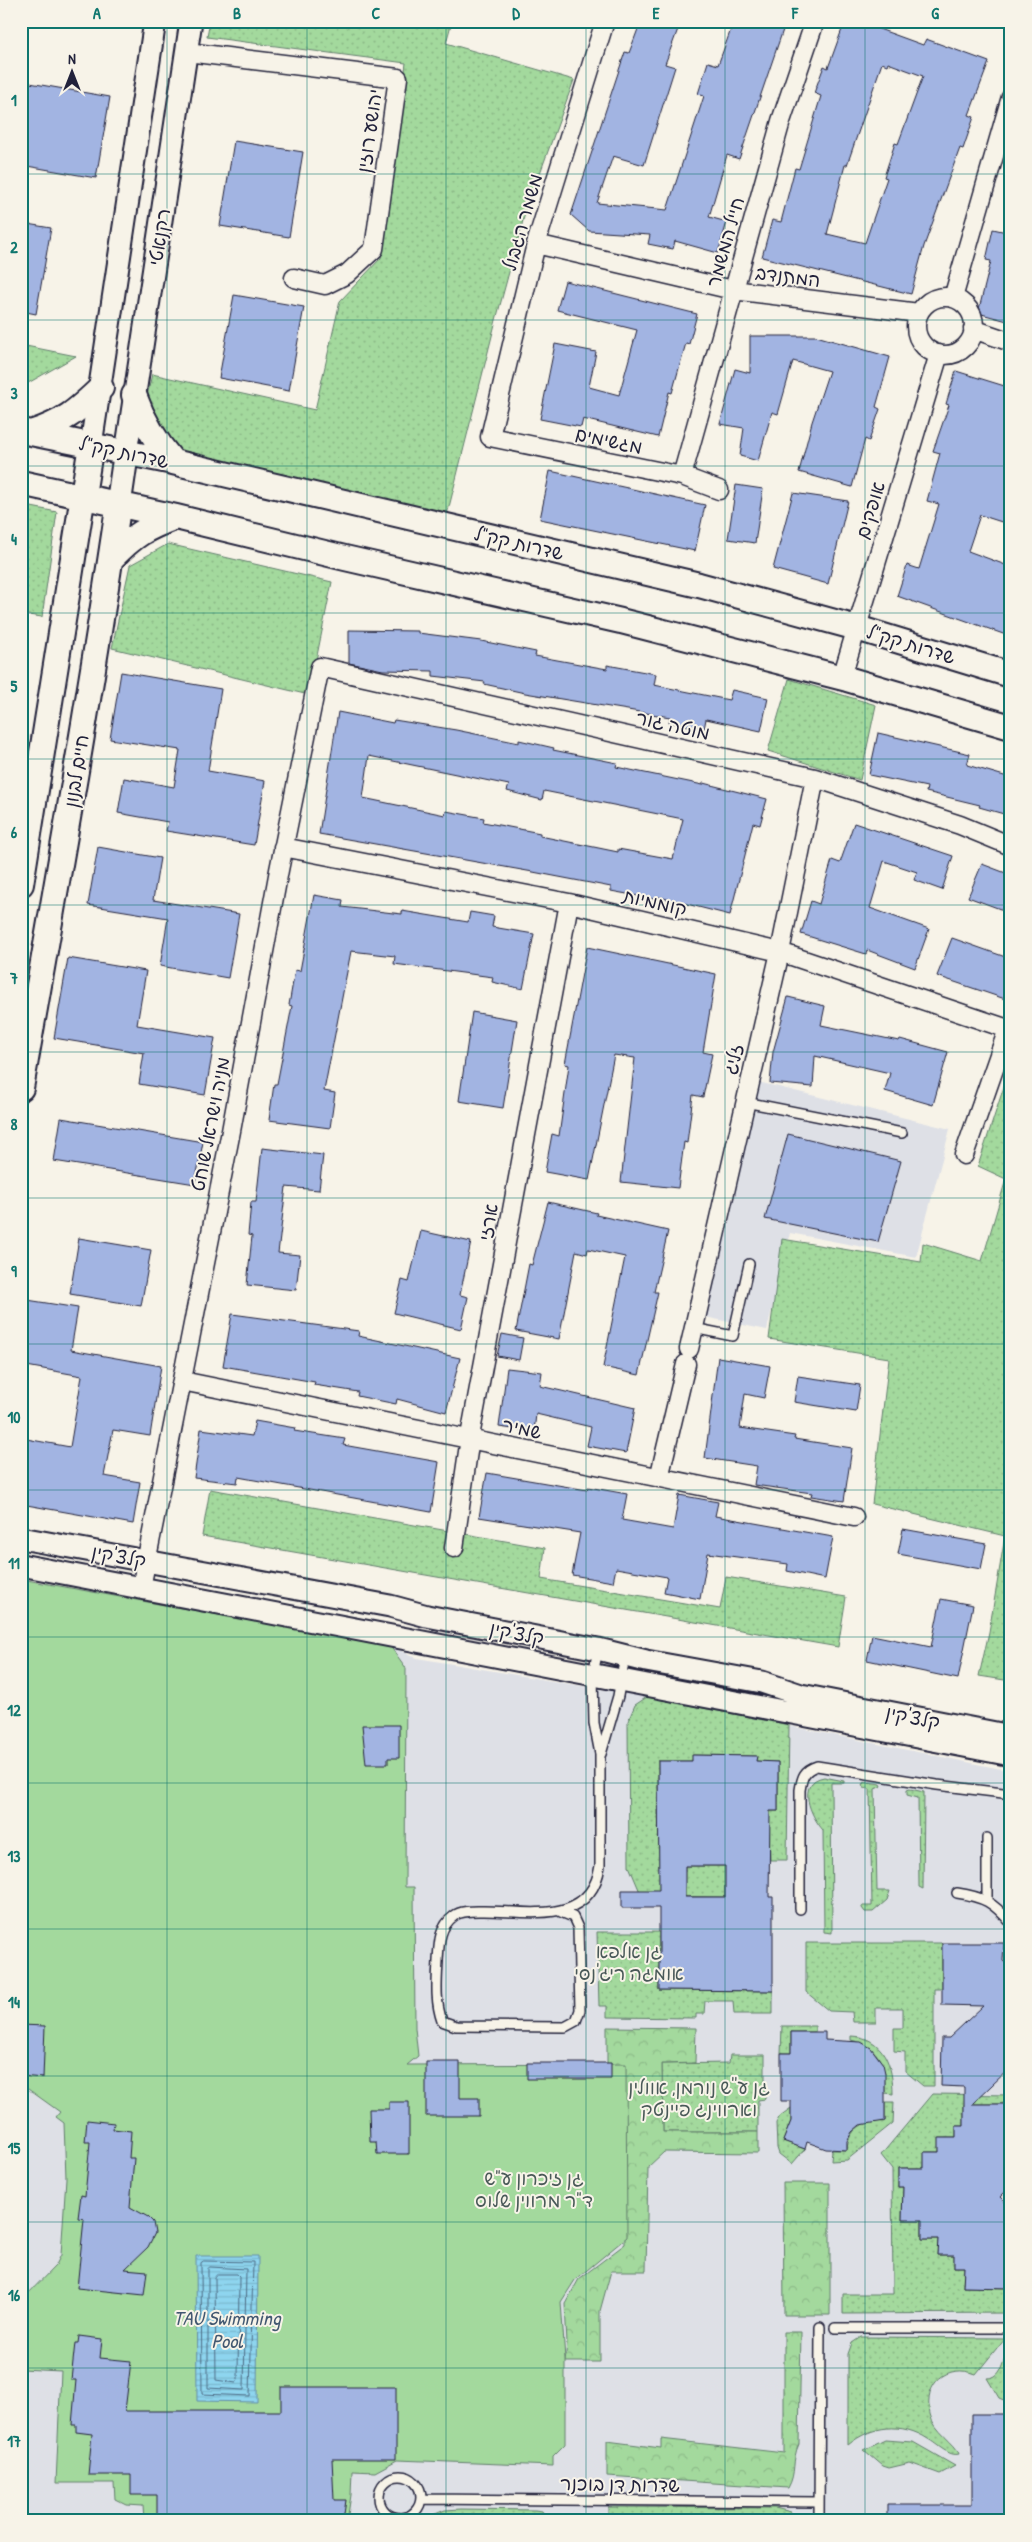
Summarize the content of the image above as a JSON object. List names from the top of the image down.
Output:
{
  "streets": {
    "main road": ["שדרות קק\"ל", "חיים לבנון"],
    "street": [
      "יהושע רוזין",
      "משמר הגבול",
      "רקנאטי",
      "חייל המשמר",
      "המתנדב",
      "מגשימים",
      "אופקים",
      "מוטה גור",
      "קוממיות",
      "זליג",
      "מניה וישראל שוחט",
      "ארזי",
      "שמיר",
      "קלצ'קין"
    ],
    "lane": ["שדרות דן בוכנר"]
  },
  "crossings": [
    ["יהושע רוזין", "רקנאטי"],
    ["משמר הגבול", "המתנדב"],
    ["משמר הגבול", "מגשימים"],
    ["רקנאטי", "שדרות קק\"ל"],
    ["רקנאטי", "חיים לבנון"],
    ["חייל המשמר", "המתנדב"],
    ["חייל המשמר", "מגשימים"],
    ["המתנדב", "אופקים"],
    ["שדרות קק\"ל", "אופקים"],
    ["שדרות קק\"ל", "חיים לבנון"],
    ["מוטה גור", "זליג"],
    ["מוטה גור", "מניה וישראל שוחט"],
    ["קוממיות", "זליג"],
    ["קוממיות", "מניה וישראל שוחט"],
    ["קוממיות", "ארזי"],
    ["זליג", "שמיר"],
    ["מניה וישראל שוחט", "שמיר"],
    ["מניה וישראל שוחט", "קלצ'קין"],
    ["ארזי", "שמיר"]
  ],
  "water": ["TAU Swimming Pool"],
  "parks": ["גן אלפא אומגה ריג'נסי", "גן ע''ש נורמן, אוולין וארווינג פיינטק", "גן זיכרון ע\"ש ד\"ר מרווין שלוס"],
  "north": "top",
  "grid": {
    "columns": [
      "A",
      "B",
      "C",
      "D",
      "E",
      "F",
      "G"
    ],
    "rows": [
      "1",
      "2",
      "3",
      "4",
      "5",
      "6",
      "7",
      "8",
      "9",
      "10",
      "11",
      "12",
      "13",
      "14",
      "15",
      "16",
      "17"
    ]
  }
}
